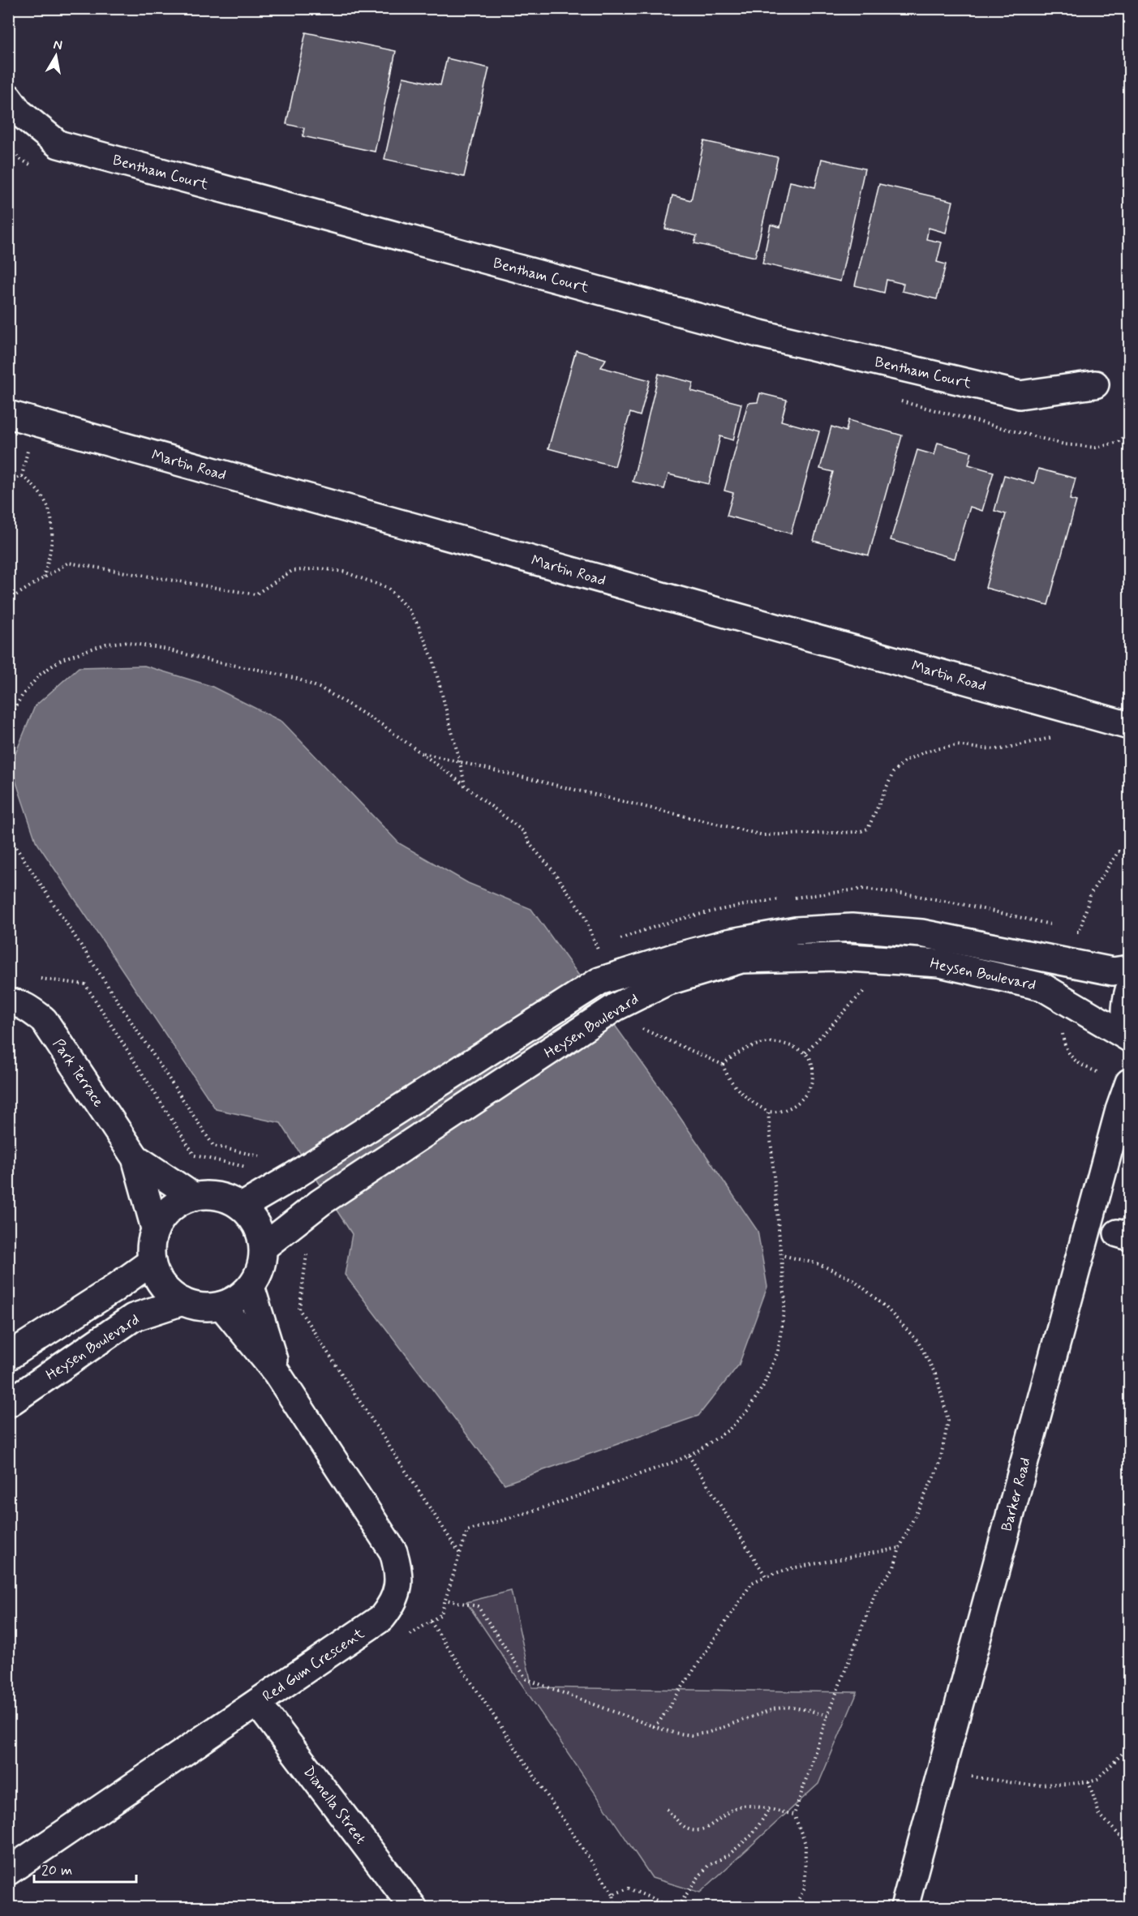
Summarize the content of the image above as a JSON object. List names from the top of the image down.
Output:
{
  "streets": {
    "street": [
      "Bentham Court",
      "Martin Road",
      "Heysen Boulevard",
      "Park Terrace",
      "Barker Road",
      "Red Gum Crescent",
      "Dianella Street"
    ]
  },
  "crossings": [
    ["Heysen Boulevard", "Red Gum Crescent"],
    ["Red Gum Crescent", "Dianella Street"]
  ],
  "scale_bar": "20 m",
  "north": "top"
}
